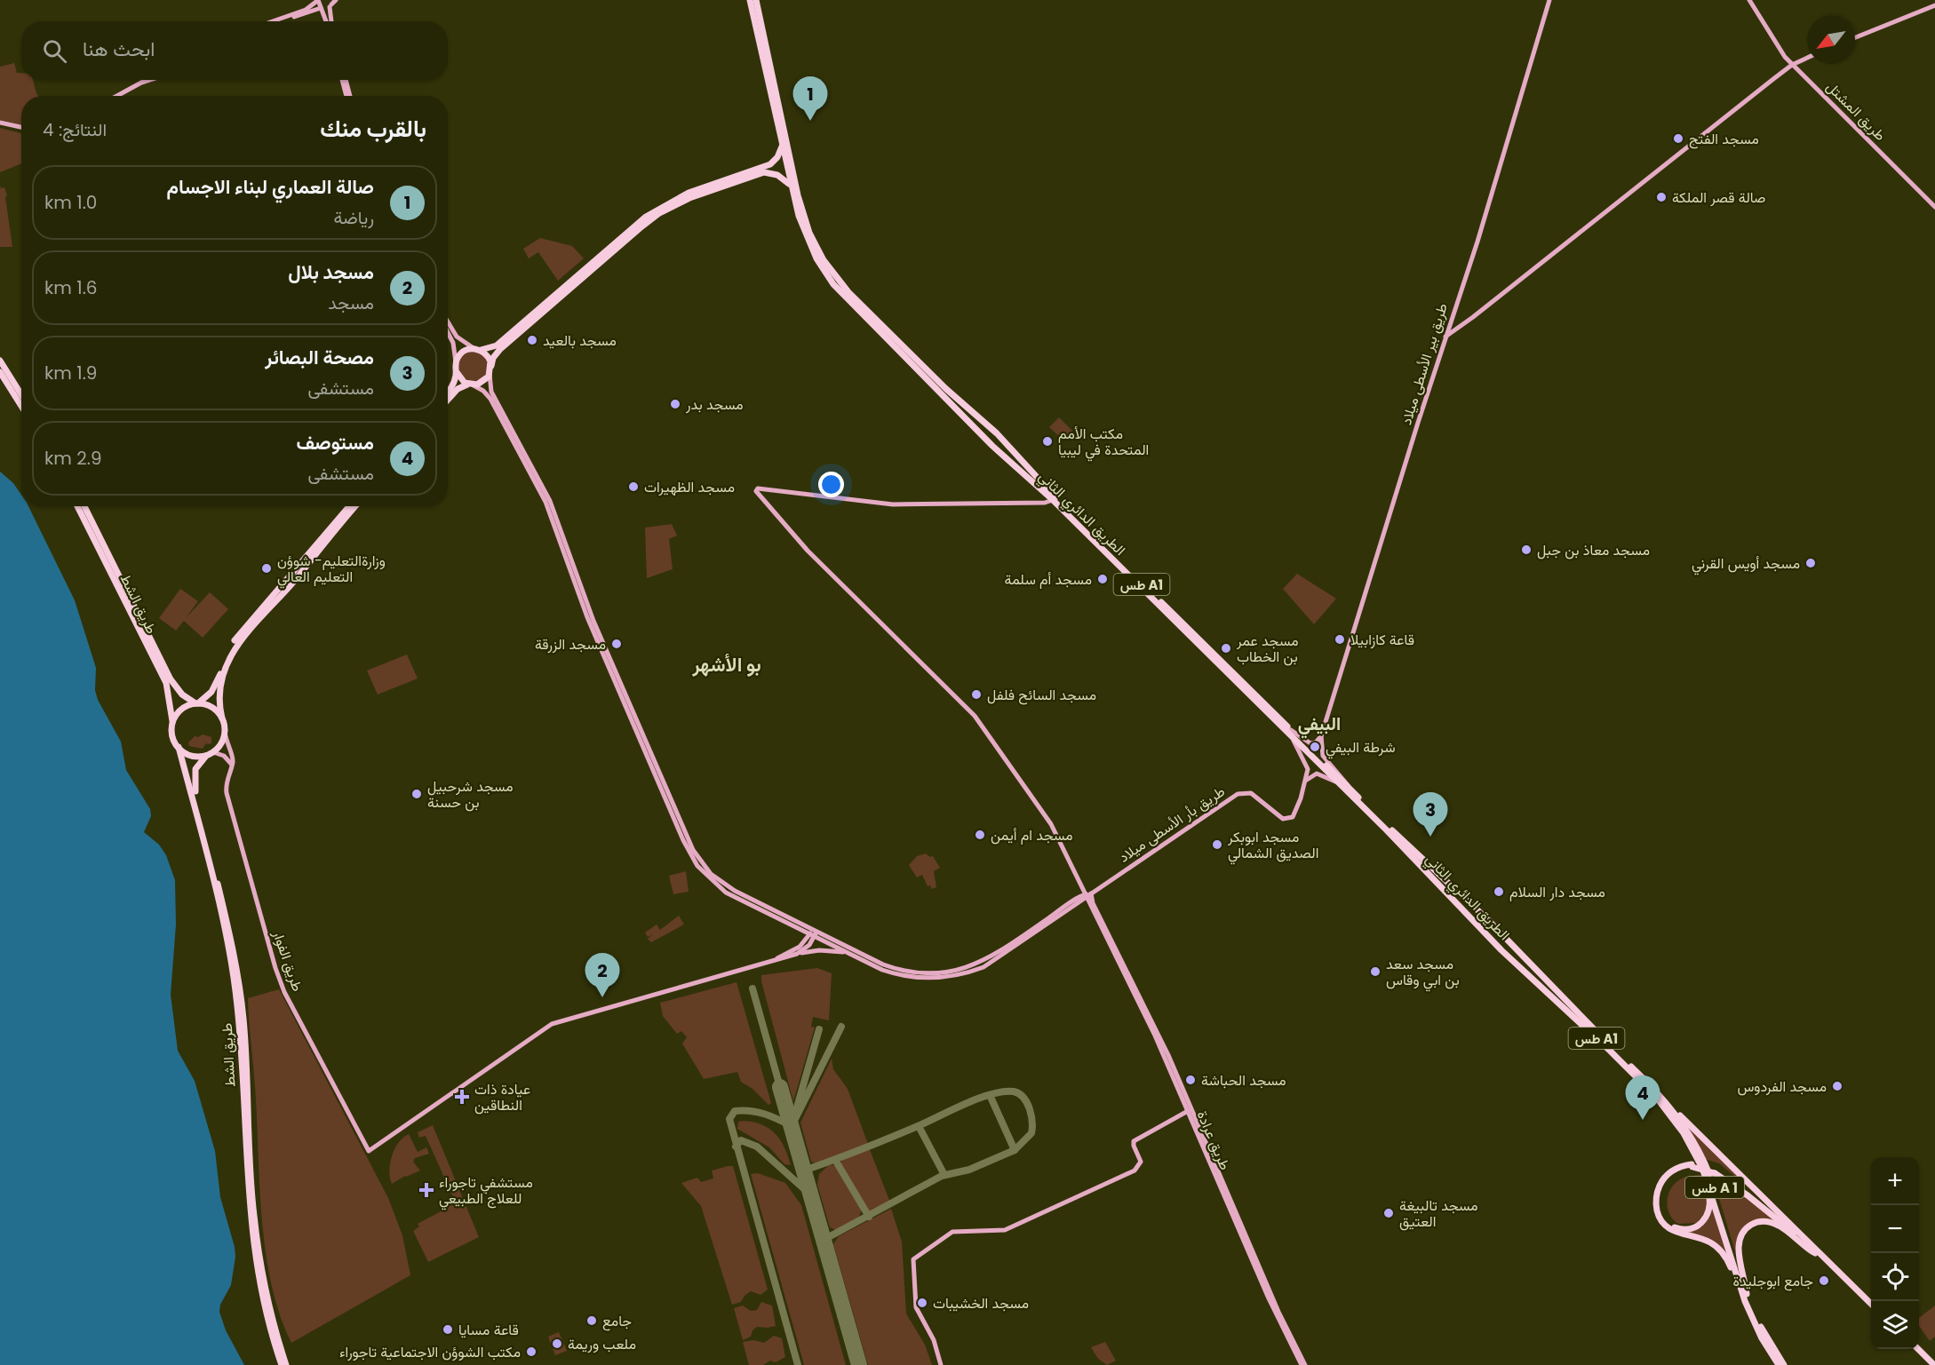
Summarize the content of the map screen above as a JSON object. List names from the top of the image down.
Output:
{
  "streets": {
    "highway": [
      "الطريق الدائري الثاني",
      "طس A1",
      "طريق الشط",
      "طس A 1"
    ],
    "main road": [
      "طريق المشتل",
      "طريق بير الأسطى ميلاد",
      "طريق بأر الأسطى ميلاد",
      "طريق الفوار",
      "طريق عرادة"
    ]
  },
  "crossings": [
    ["الطريق الدائري الثاني", "طريق بأر الأسطى ميلاد"],
    ["الطريق الدائري الثاني", "طريق عرادة"],
    ["طريق الشط", "طريق الفوار"],
    ["طريق بأر الأسطى ميلاد", "طريق عرادة"]
  ],
  "districts": ["بو الأشهر", "البيفي"],
  "places": {
    "other": [
      "مسجد الفتح",
      "صالة قصر الملكة",
      "مسجد بالعيد",
      "مسجد بدر",
      "مكتب الأمم المتحدة في ليبيا",
      "مسجد الظهيرات",
      "مسجد معاذ بن جبل",
      "مسجد أويس القرني",
      "وزارةالتعليم- شوؤن التعليم العالي",
      "مسجد أم سلمة",
      "قاعة كازابيلا",
      "مسجد الزرقة",
      "مسجد عمر بن الخطاب",
      "مسجد السائح فلفل",
      "شرطة البيفي",
      "مسجد شرحبيل بن حسنة",
      "مسجد ام أيمن",
      "مسجد ابوبكر الصديق الشمالي",
      "مسجد دار السلام",
      "مسجد سعد بن ابي وقاس",
      "مسجد الحباشة",
      "مسجد الفردوس",
      "مسجد تالبيغة العتيق",
      "جامع ابوجليدة",
      "مسجد الخشيبات",
      "جامع",
      "قاعة مسايا",
      "ملعب وريمة",
      "مكتب الشوؤن الاجتماعية تاجوراء"
    ],
    "health": ["عيادة ذات النطاقين", "مستشفي تاجوراء للعلاج الطبيعي"]
  },
  "north": "bottom left",
  "page": {
    "search": "ابحث هنا",
    "pins": [
      "1",
      "3",
      "2",
      "4"
    ],
    "heading": ["بالقرب منك", "النتائج: 4"],
    "list": [
      {
        "mark": "1",
        "name": "صالة العماري لبناء الاجسام",
        "note": "رياضة",
        "value": "1.0 km"
      },
      {
        "mark": "2",
        "name": "مسجد بلال",
        "note": "مسجد",
        "value": "1.6 km"
      },
      {
        "mark": "3",
        "name": "مصحة البصائر",
        "note": "مستشفى",
        "value": "1.9 km"
      },
      {
        "mark": "4",
        "name": "مستوصف",
        "note": "مستشفى",
        "value": "2.9 km"
      }
    ],
    "map_buttons": ["+", "−"]
  }
}
